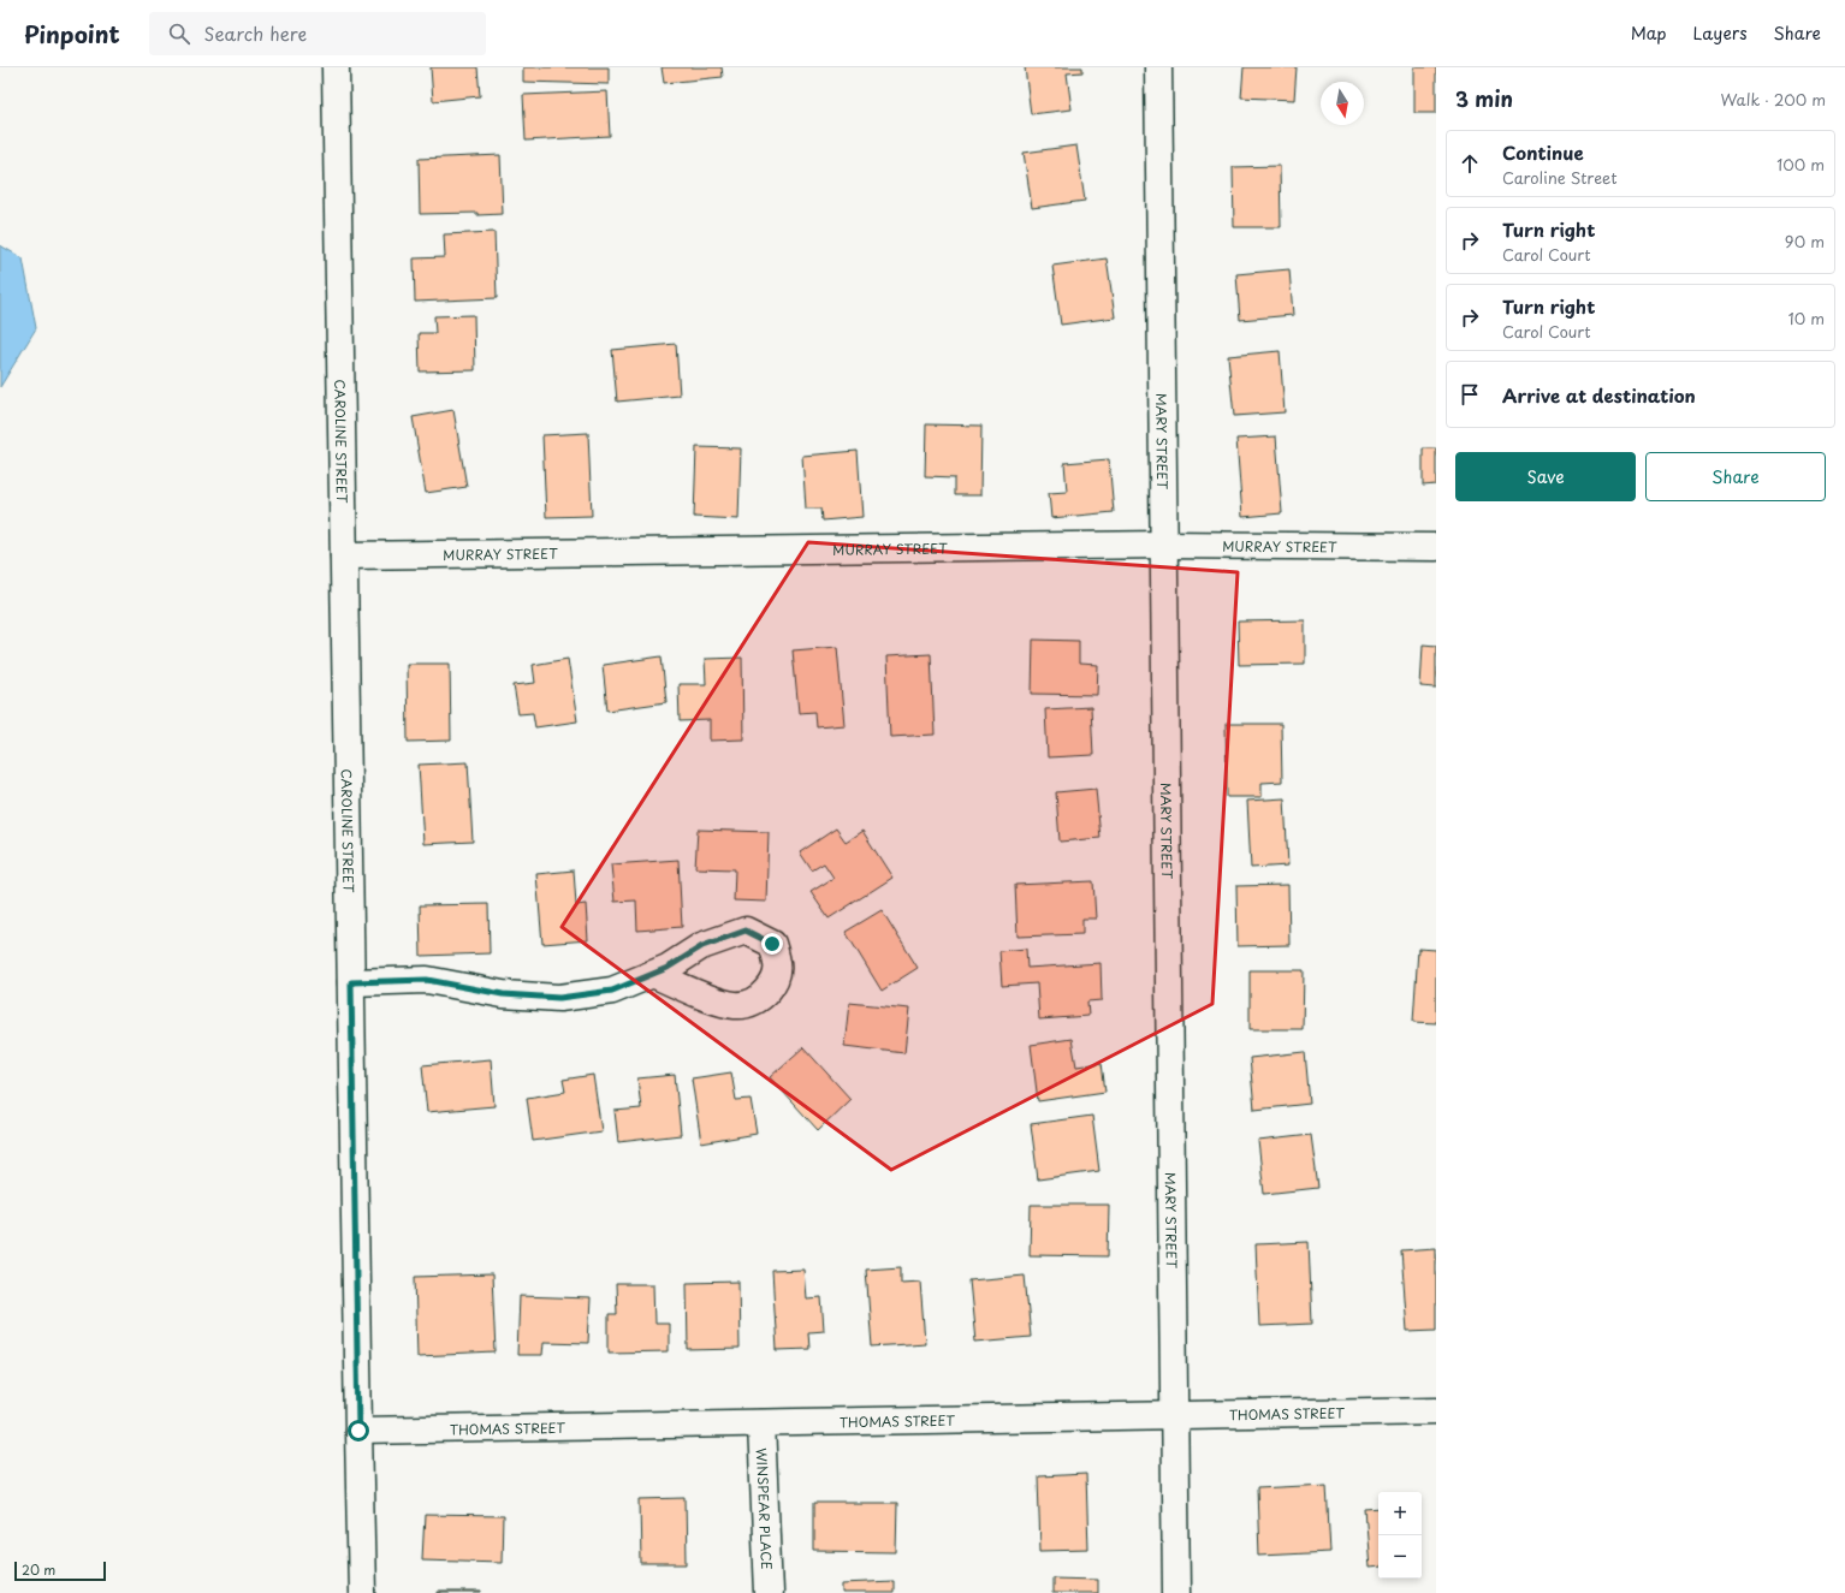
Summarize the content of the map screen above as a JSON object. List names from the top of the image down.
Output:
{
  "streets": {
    "street": [
      "CAROLINE STREET",
      "MARY STREET",
      "MURRAY STREET",
      "THOMAS STREET",
      "WINSPEAR PLACE"
    ]
  },
  "crossings": [
    ["CAROLINE STREET", "MURRAY STREET"],
    ["CAROLINE STREET", "THOMAS STREET"],
    ["MARY STREET", "MURRAY STREET"],
    ["MARY STREET", "THOMAS STREET"],
    ["THOMAS STREET", "WINSPEAR PLACE"]
  ],
  "scale_bar": "20 m",
  "north": "bottom",
  "page": {
    "header": "Pinpoint",
    "search": "Search here",
    "nav": ["Map", "Layers", "Share"],
    "heading": ["3 min", "Walk · 200 m"],
    "list": [
      ["Continue", "Caroline Street", "100 m"],
      ["Turn right", "Carol Court", "90 m"],
      ["Turn right", "Carol Court", "10 m"],
      "Arrive at destination"
    ],
    "buttons": ["Save", "Share"],
    "map_buttons": ["+", "−"],
    "scale": "20 m"
  }
}
